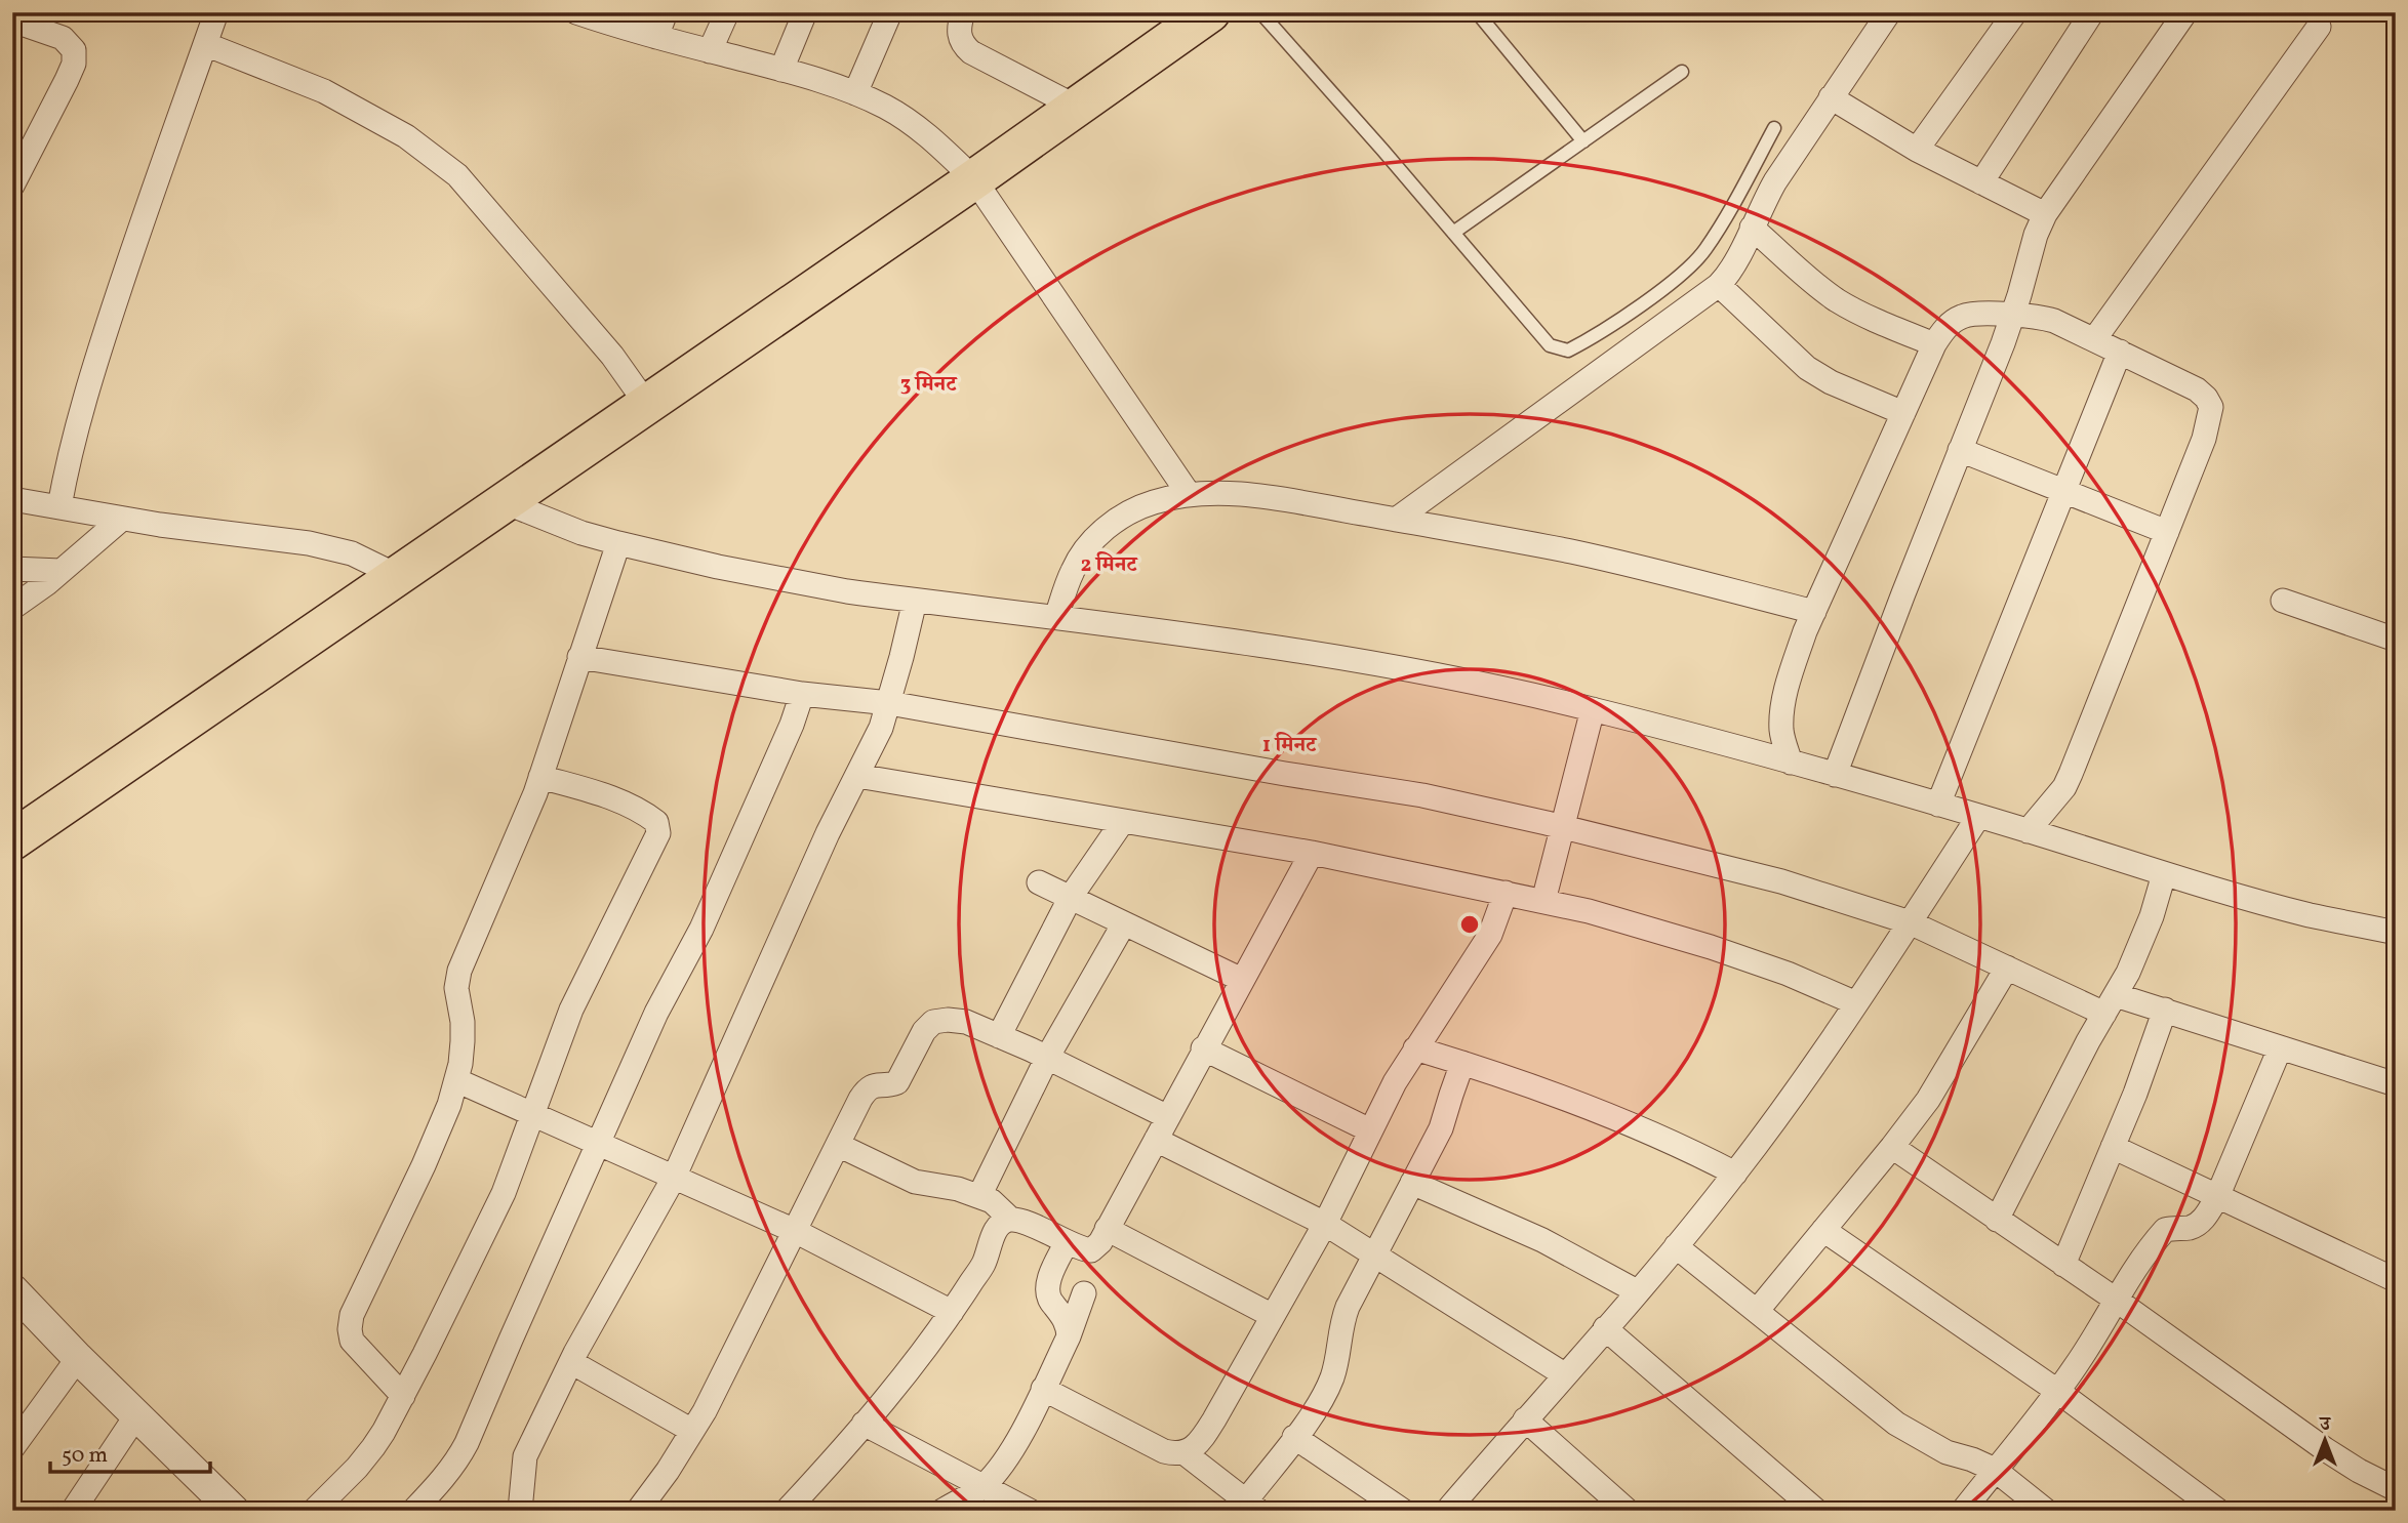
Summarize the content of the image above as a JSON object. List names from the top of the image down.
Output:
{
  "scale_bar": "50 m",
  "north": "top",
  "rings": ["3 मिनट", "2 मिनट", "1 मिनट"]
}
